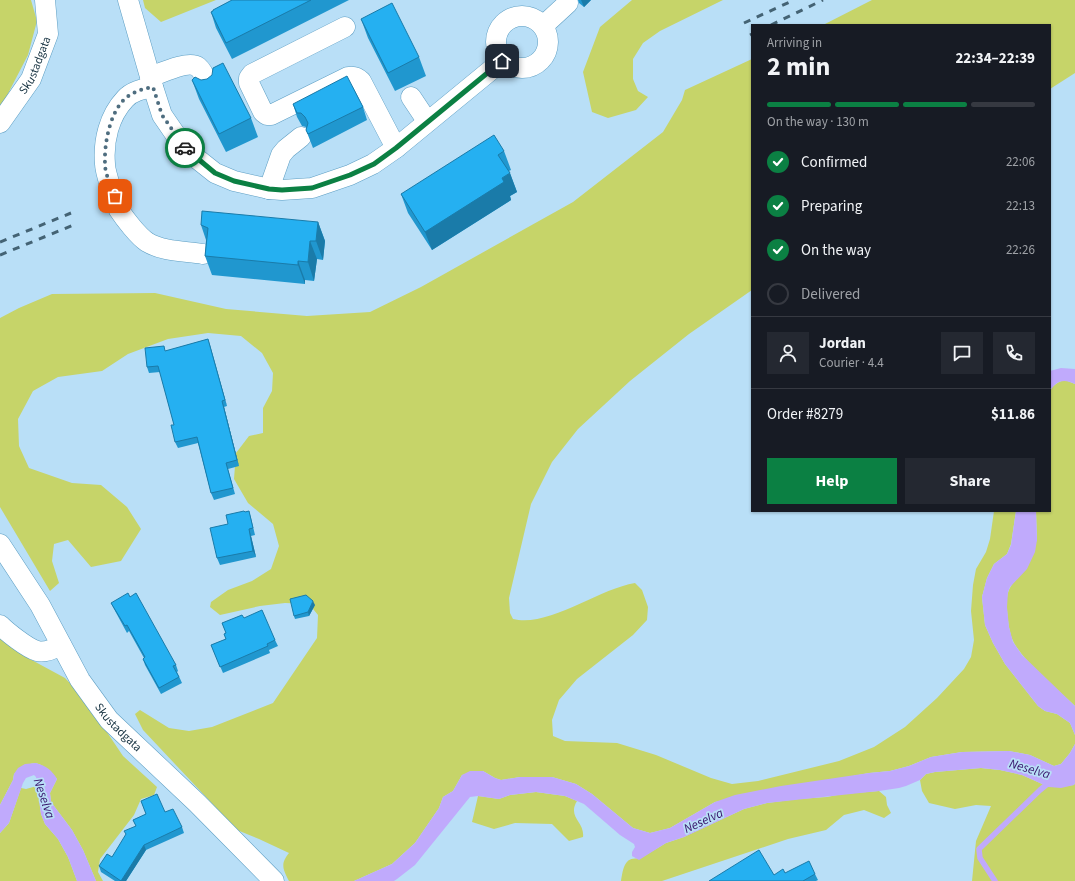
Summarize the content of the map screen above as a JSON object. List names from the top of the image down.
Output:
{
  "streets": {
    "street": ["Skustadgata"]
  },
  "water": ["Neselva"],
  "page": {
    "heading": ["2 min", "Arriving in", "22:34–22:39"],
    "panel": [
      "Jordan",
      "Courier · 4.4",
      "Order #8279",
      "$11.86"
    ],
    "bar": "On the way · 130 m",
    "list": [
      ["Confirmed", "22:06"],
      ["Preparing", "22:13"],
      ["On the way", "22:26"],
      "Delivered"
    ],
    "buttons": ["Help", "Share"]
  }
}
